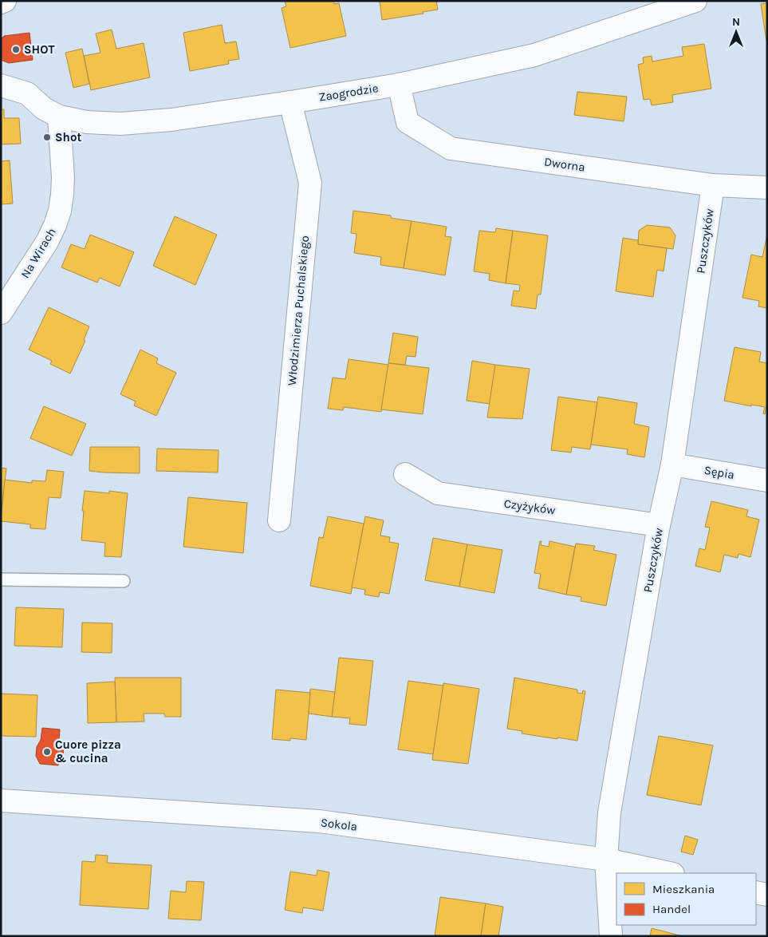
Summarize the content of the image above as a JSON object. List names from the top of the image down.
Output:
{
  "streets": {
    "street": [
      "Zaogrodzie",
      "Dworna",
      "Puszczyków",
      "Na Wirach",
      "Włodzimierza Puchalskiego",
      "Sępia",
      "Czyżyków",
      "Sokola"
    ]
  },
  "crossings": [
    ["Zaogrodzie", "Dworna"],
    ["Zaogrodzie", "Na Wirach"],
    ["Zaogrodzie", "Włodzimierza Puchalskiego"],
    ["Dworna", "Puszczyków"],
    ["Puszczyków", "Sępia"],
    ["Puszczyków", "Czyżyków"],
    ["Puszczyków", "Sokola"]
  ],
  "places": ["SHOT", "Shot", "Cuore pizza & cucina"],
  "legend": ["Mieszkania", "Handel"],
  "north": "top"
}
